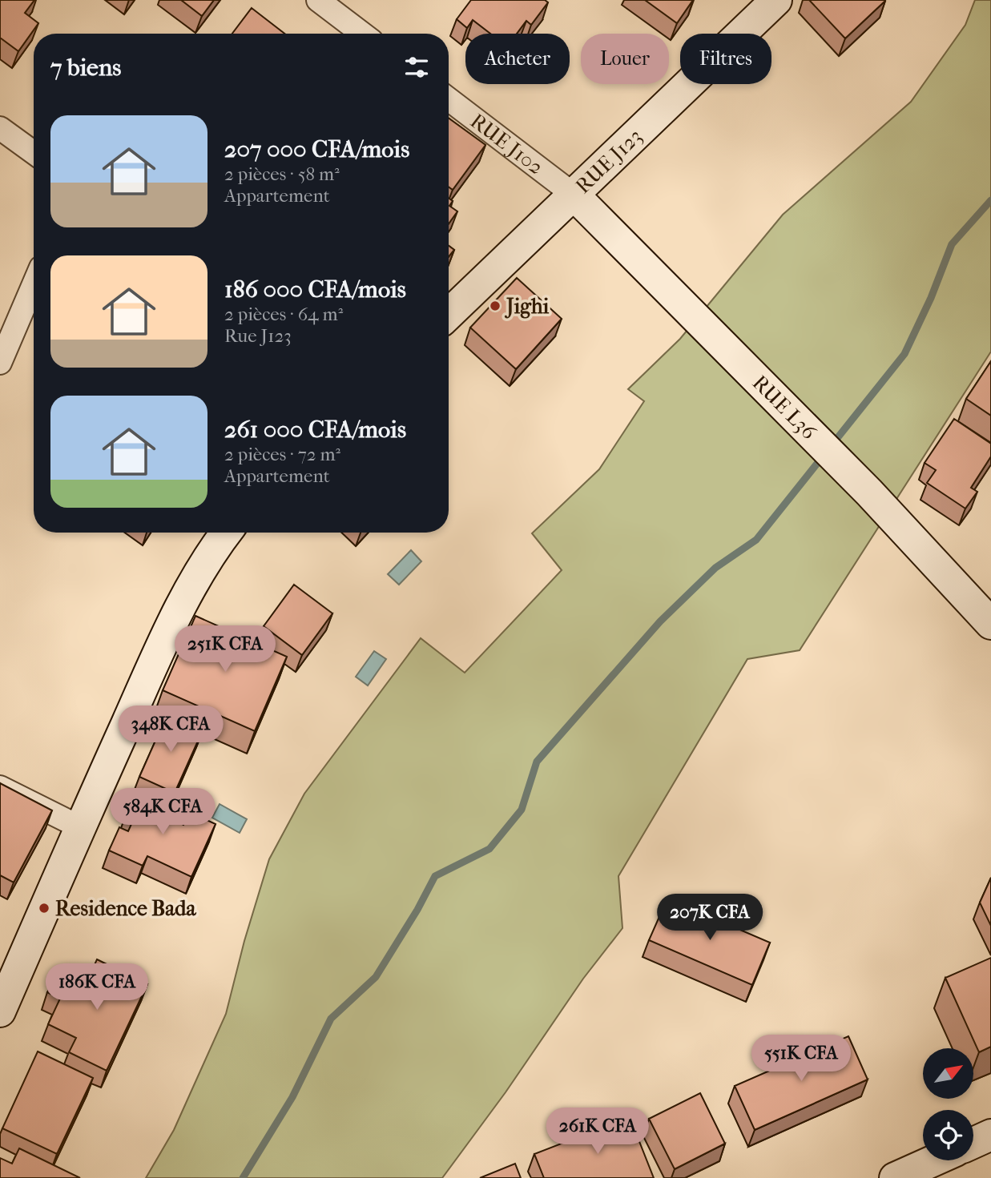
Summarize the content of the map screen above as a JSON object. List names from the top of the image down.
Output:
{
  "streets": {
    "street": ["RUE J102", "RUE J123", "RUE L36"]
  },
  "crossings": [
    ["RUE J102", "RUE J123"],
    ["RUE J102", "RUE L36"],
    ["RUE J123", "RUE L36"]
  ],
  "places": ["Jighi", "Residence Bada"],
  "north": "top right",
  "page": {
    "chip": ["Acheter", "Louer", "Filtres"],
    "heading": "7 biens",
    "list": [
      {
        "name": "207 000 CFA/mois",
        "note": "2 pièces · 58 m² · Appartement"
      },
      {
        "name": "186 000 CFA/mois",
        "note": "2 pièces · 64 m² · Rue J123"
      },
      {
        "name": "261 000 CFA/mois",
        "note": "2 pièces · 72 m² · Appartement"
      }
    ],
    "price": [
      "251K CFA",
      "348K CFA",
      "584K CFA",
      "207K CFA",
      "186K CFA",
      "551K CFA",
      "261K CFA"
    ]
  }
}
